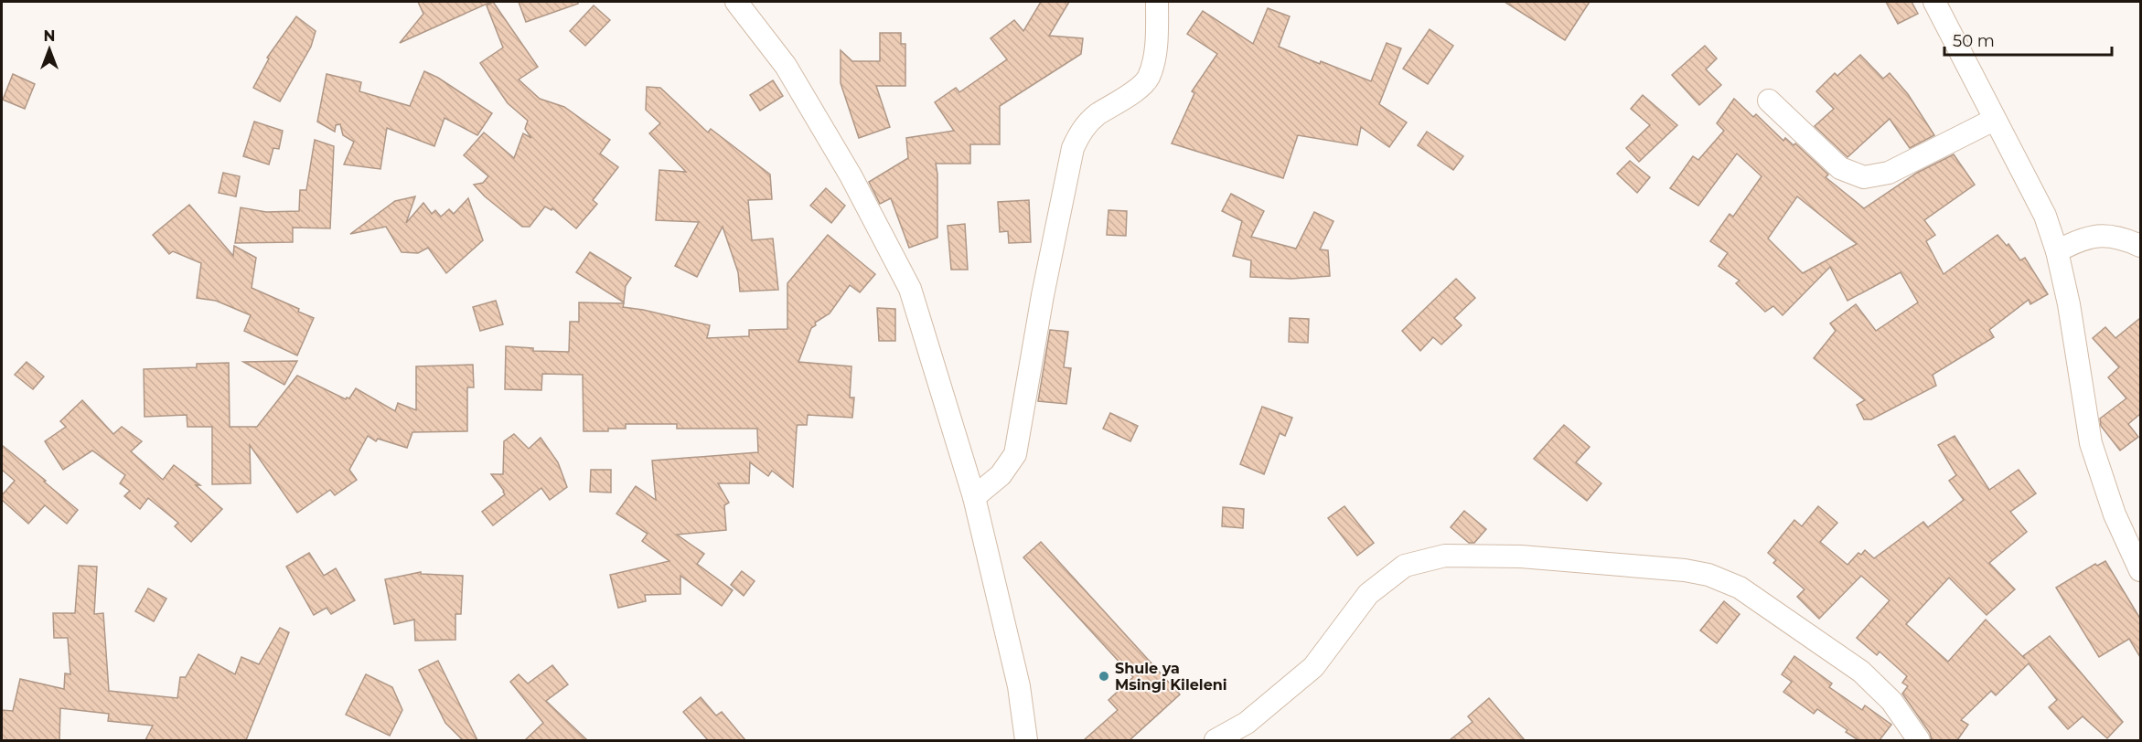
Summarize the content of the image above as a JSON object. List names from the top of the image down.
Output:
{
  "places": ["Shule ya Msingi Kileleni"],
  "scale_bar": "50 m",
  "north": "top"
}
